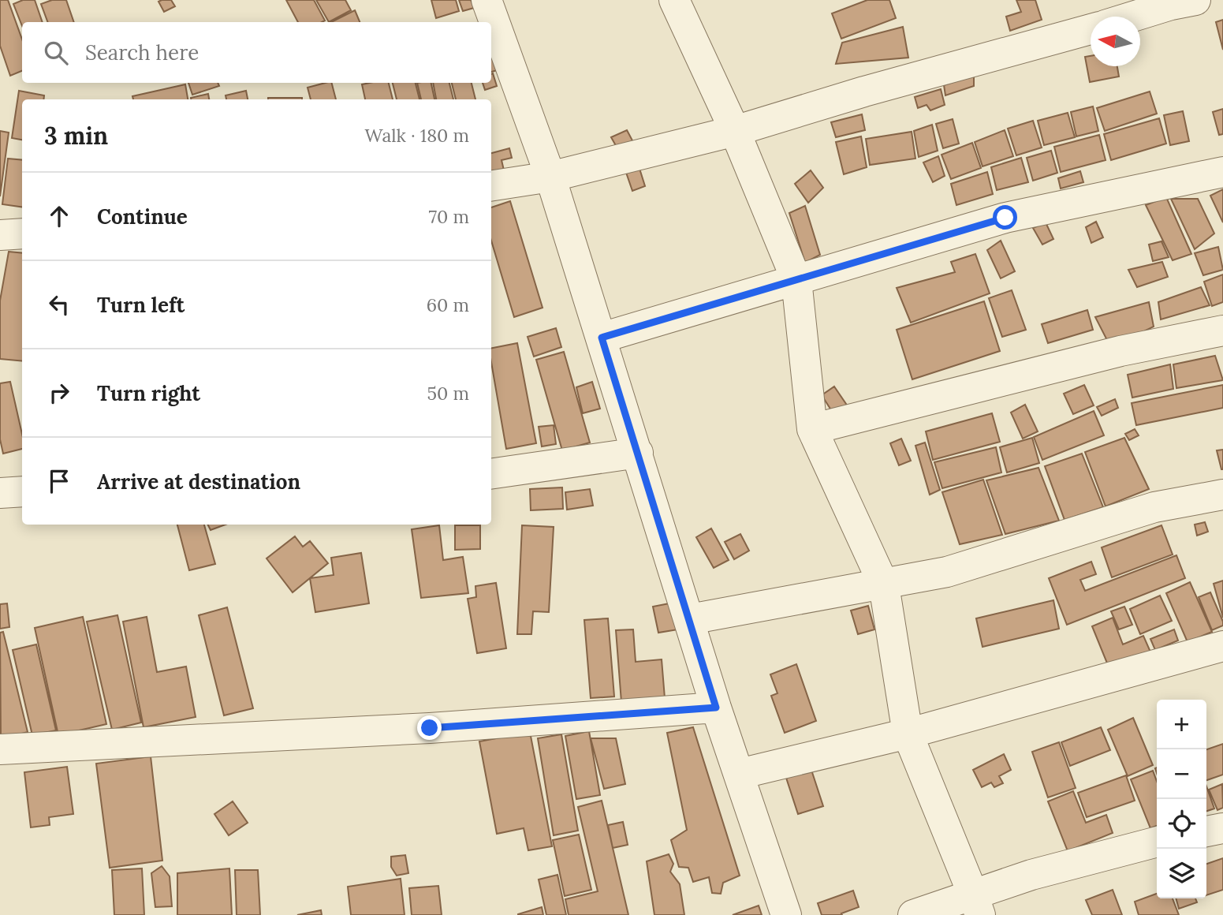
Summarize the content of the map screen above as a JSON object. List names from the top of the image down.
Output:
{
  "north": "left",
  "page": {
    "search": "Search here",
    "heading": ["3 min", "Walk · 180 m"],
    "list": [
      ["Continue", "70 m"],
      ["Turn left", "60 m"],
      ["Turn right", "50 m"],
      "Arrive at destination"
    ],
    "map_buttons": ["+", "−"]
  }
}
